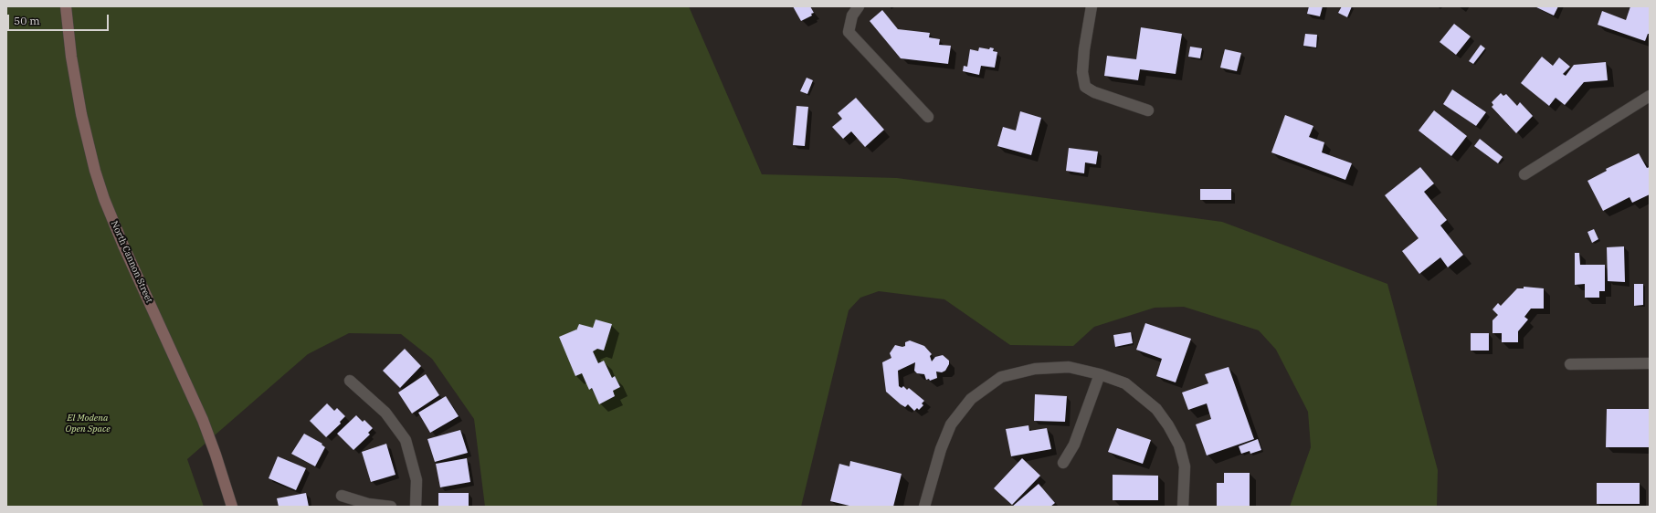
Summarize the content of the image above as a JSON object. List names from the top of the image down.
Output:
{
  "streets": {
    "main road": ["North Cannon Street"]
  },
  "parks": ["El Modena Open Space"],
  "scale_bar": "50 m"
}
